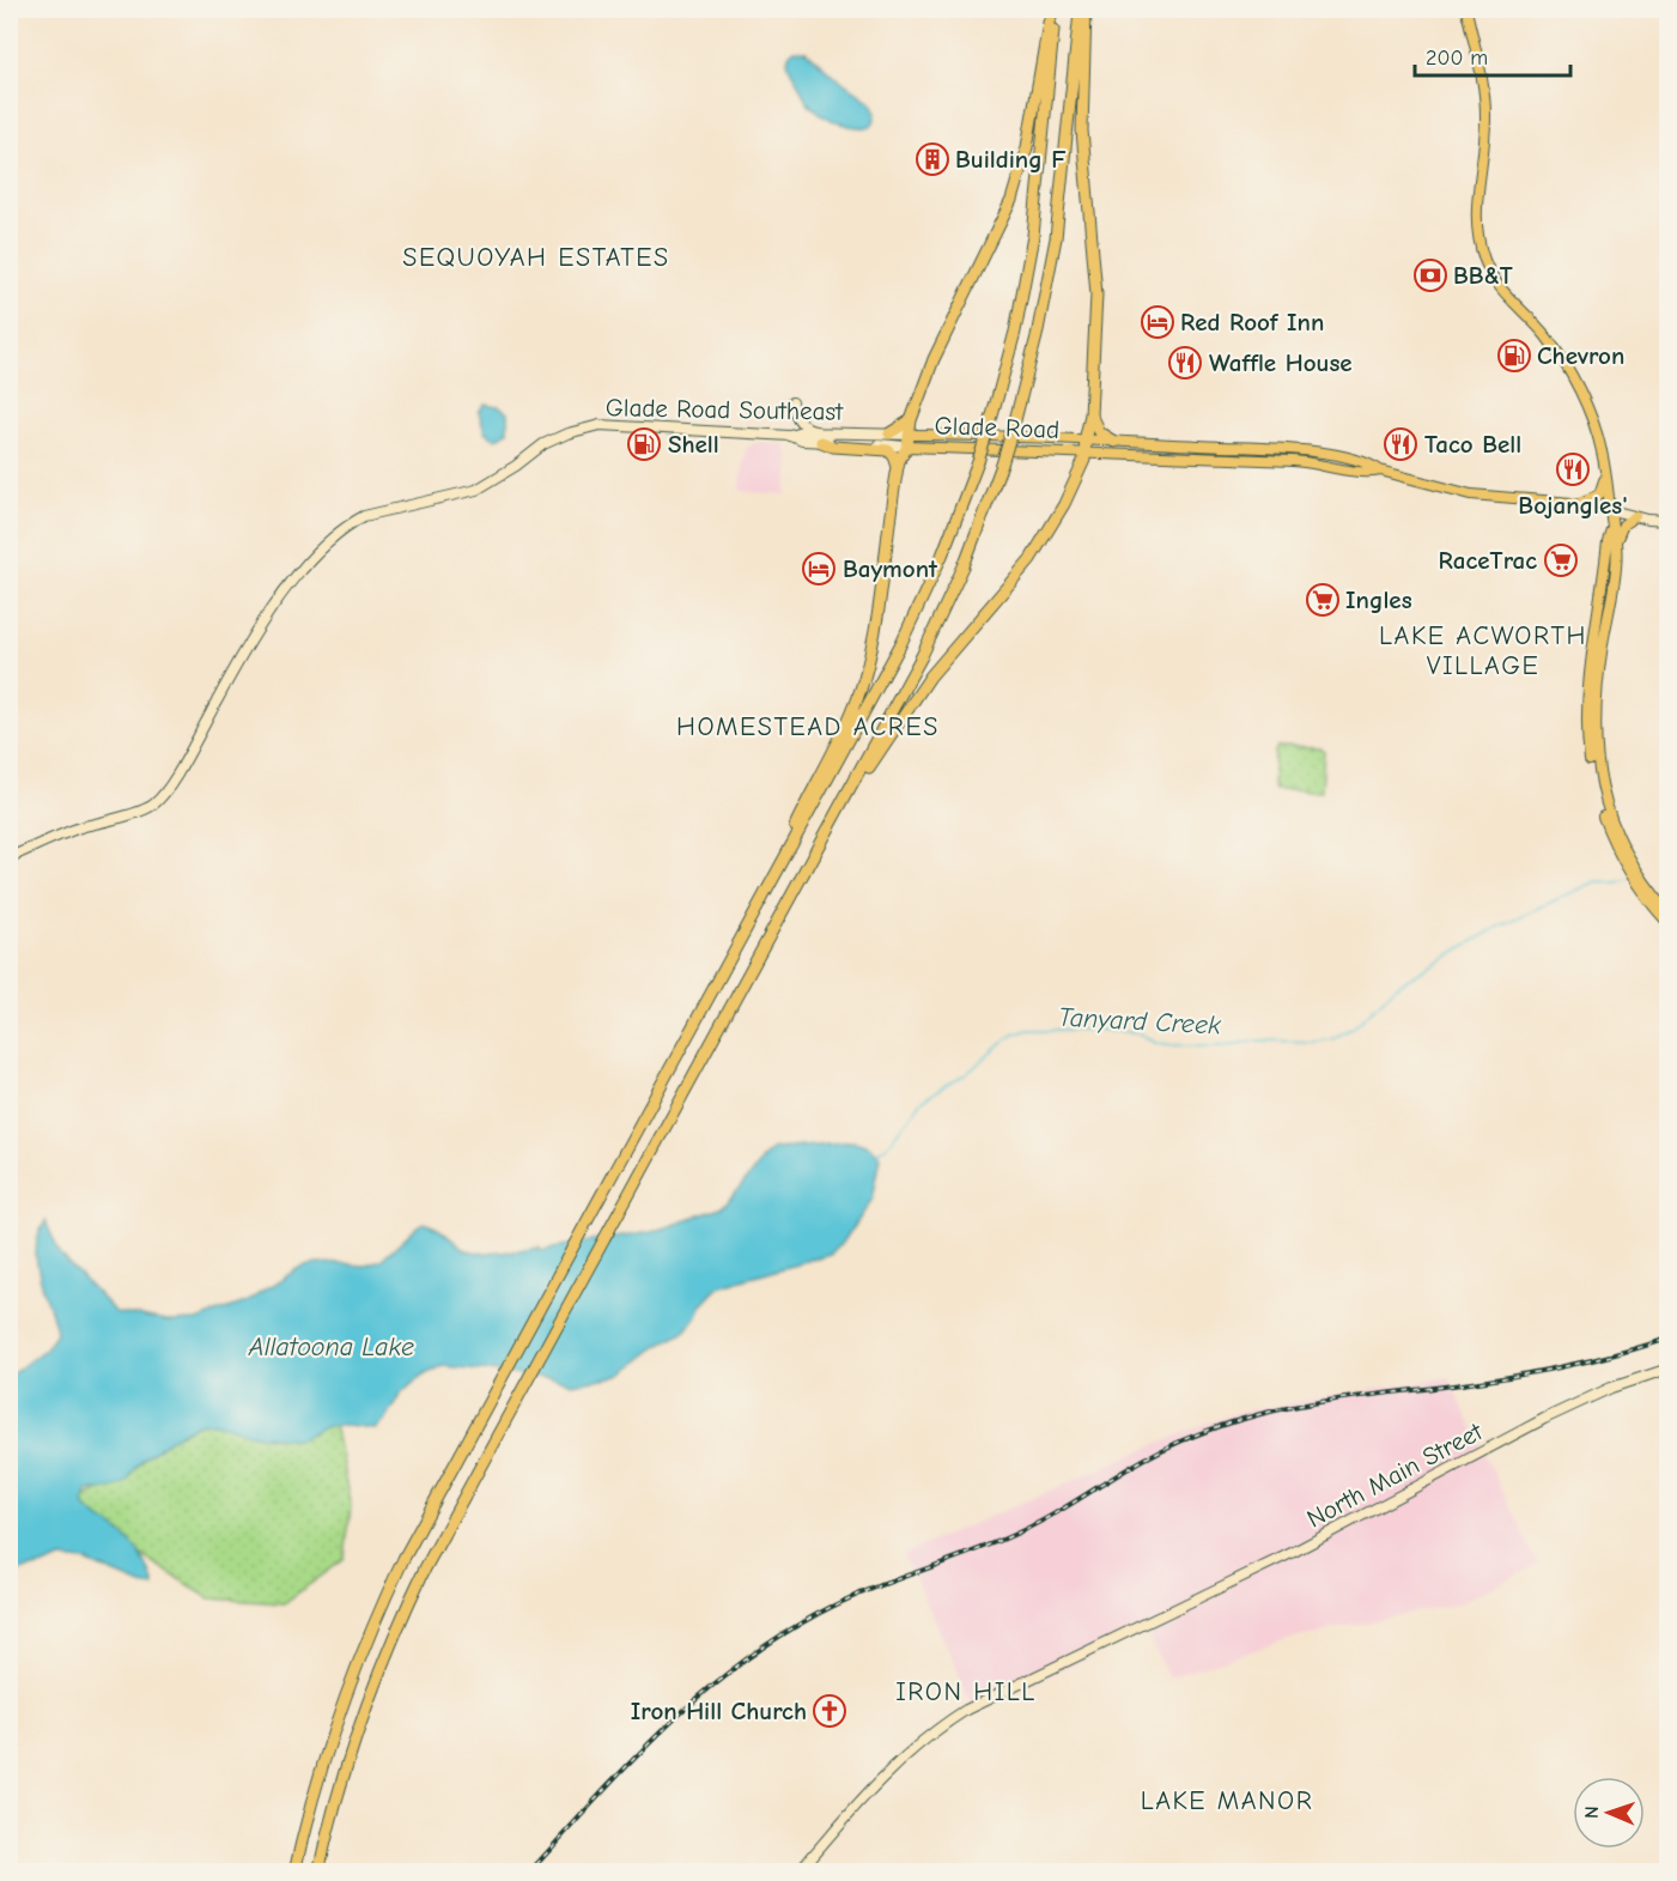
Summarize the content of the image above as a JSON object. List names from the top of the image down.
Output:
{
  "streets": {
    "main road": ["Glade Road Southeast", "Glade Road"],
    "street": ["North Main Street"]
  },
  "crossings": [
    ["Glade Road Southeast", "Glade Road"]
  ],
  "districts": [
    "SEQUOYAH ESTATES",
    "LAKE ACWORTH VILLAGE",
    "HOMESTEAD ACRES",
    "IRON HILL",
    "LAKE MANOR"
  ],
  "water": ["Tanyard Creek", "Allatoona Lake"],
  "places": {
    "building": ["Building F"],
    "bank": ["BB&T"],
    "hotel": ["Red Roof Inn", "Baymont"],
    "fuel station": ["Chevron", "Shell"],
    "restaurant": ["Waffle House", "Taco Bell", "Bojangles'"],
    "supermarket": ["RaceTrac", "Ingles"],
    "church": ["Iron Hill Church"]
  },
  "scale_bar": "200 m",
  "north": "left"
}
